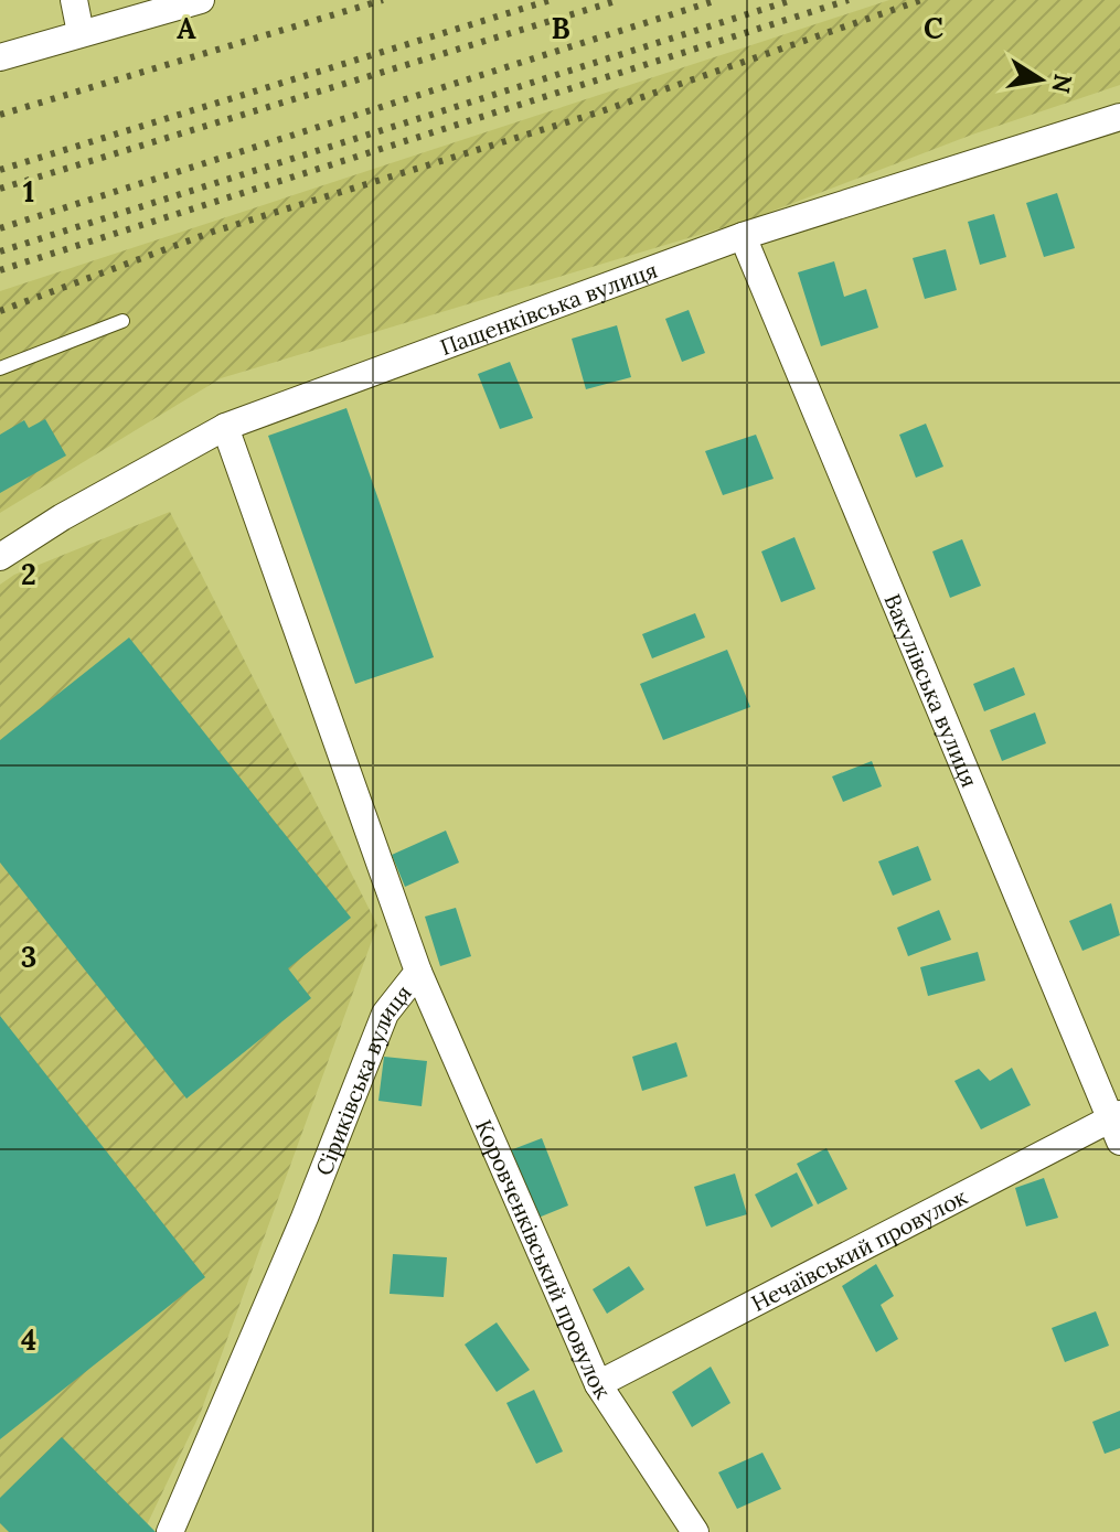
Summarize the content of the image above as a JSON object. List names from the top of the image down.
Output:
{
  "streets": {
    "street": [
      "Пащенківська вулиця",
      "Вакулівська вулиця",
      "Сіриківська вулиця",
      "Нечаївський провулок",
      "Коровченківський провулок"
    ]
  },
  "crossings": [
    ["Пащенківська вулиця", "Вакулівська вулиця"],
    ["Пащенківська вулиця", "Сіриківська вулиця"],
    ["Вакулівська вулиця", "Нечаївський провулок"],
    ["Сіриківська вулиця", "Коровченківський провулок"],
    ["Нечаївський провулок", "Коровченківський провулок"]
  ],
  "north": "right",
  "grid": {
    "columns": ["A", "B", "C"],
    "rows": [
      "1",
      "2",
      "3",
      "4"
    ]
  }
}
